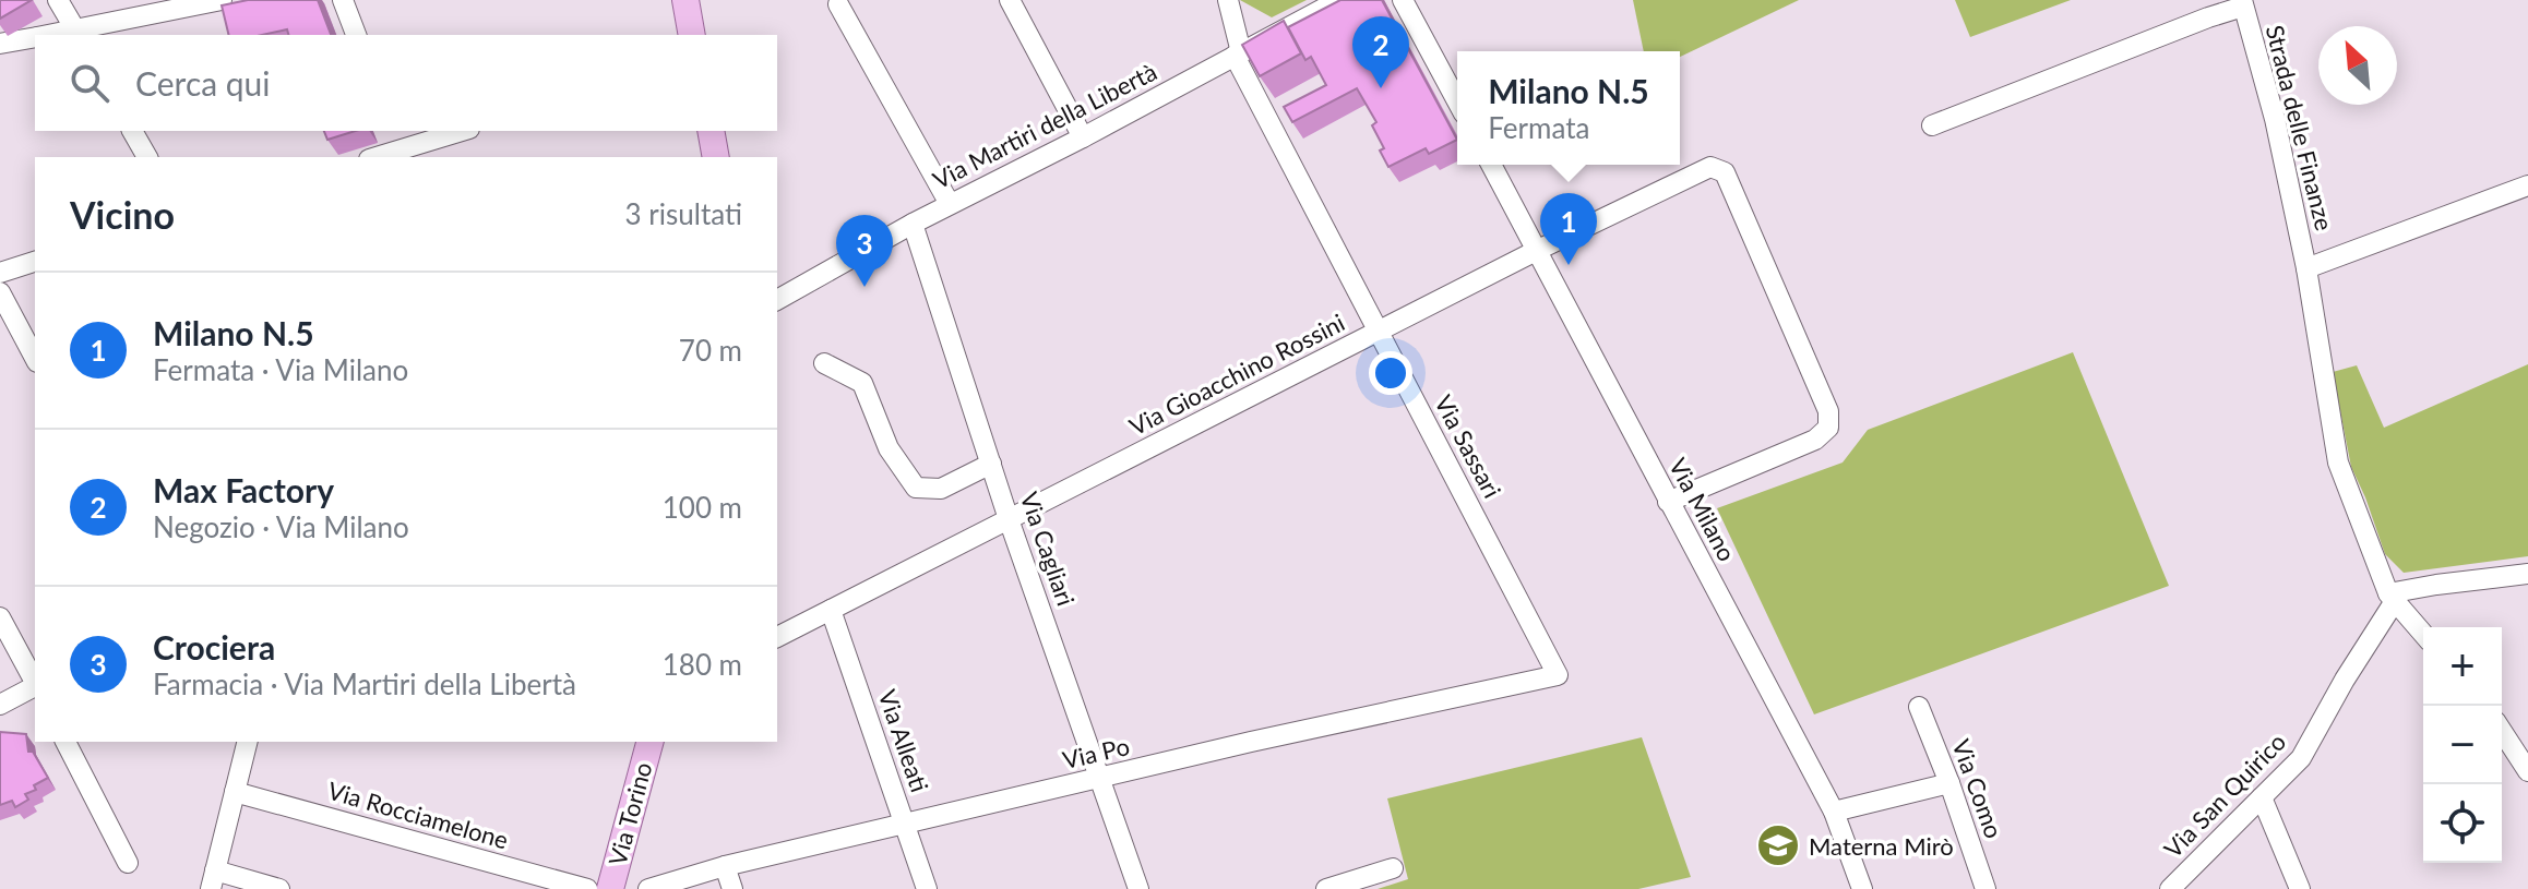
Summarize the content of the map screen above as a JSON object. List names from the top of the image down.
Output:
{
  "streets": {
    "main road": ["Via Torino"],
    "street": [
      "Via Martiri della Libertà",
      "Strada delle Finanze",
      "Via Gioacchino Rossini",
      "Via Sassari",
      "Via Milano",
      "Via Cagliari",
      "Via Alleati",
      "Via Po",
      "Via Como",
      "Via San Quirico",
      "Via Rocciamelone"
    ]
  },
  "crossings": [
    ["Via Martiri della Libertà", "Via Sassari"],
    ["Via Martiri della Libertà", "Via Cagliari"],
    ["Strada delle Finanze", "Via San Quirico"],
    ["Via Gioacchino Rossini", "Via Sassari"],
    ["Via Gioacchino Rossini", "Via Milano"],
    ["Via Gioacchino Rossini", "Via Cagliari"],
    ["Via Gioacchino Rossini", "Via Alleati"],
    ["Via Sassari", "Via Po"],
    ["Via Cagliari", "Via Po"],
    ["Via Alleati", "Via Po"]
  ],
  "places": {
    "school or university": ["Materna Mirò"]
  },
  "north": "top left",
  "page": {
    "pins": ["2", "1", "3"],
    "search": "Cerca qui",
    "popup": ["Milano N.5", "Fermata"],
    "heading": ["Vicino", "3 risultati"],
    "list": [
      {
        "mark": "1",
        "name": "Milano N.5",
        "note": "Fermata · Via Milano",
        "value": "70 m"
      },
      {
        "mark": "2",
        "name": "Max Factory",
        "note": "Negozio · Via Milano",
        "value": "100 m"
      },
      {
        "mark": "3",
        "name": "Crociera",
        "note": "Farmacia · Via Martiri della Libertà",
        "value": "180 m"
      }
    ],
    "map_buttons": ["+", "−"]
  }
}
